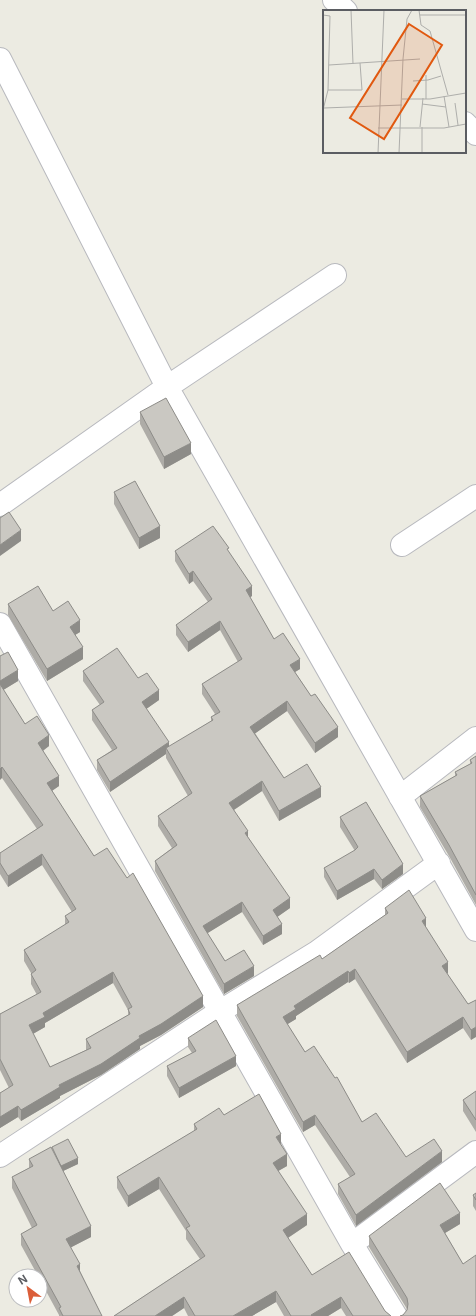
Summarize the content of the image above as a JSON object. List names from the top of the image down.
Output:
{
  "north": "top left"
}
